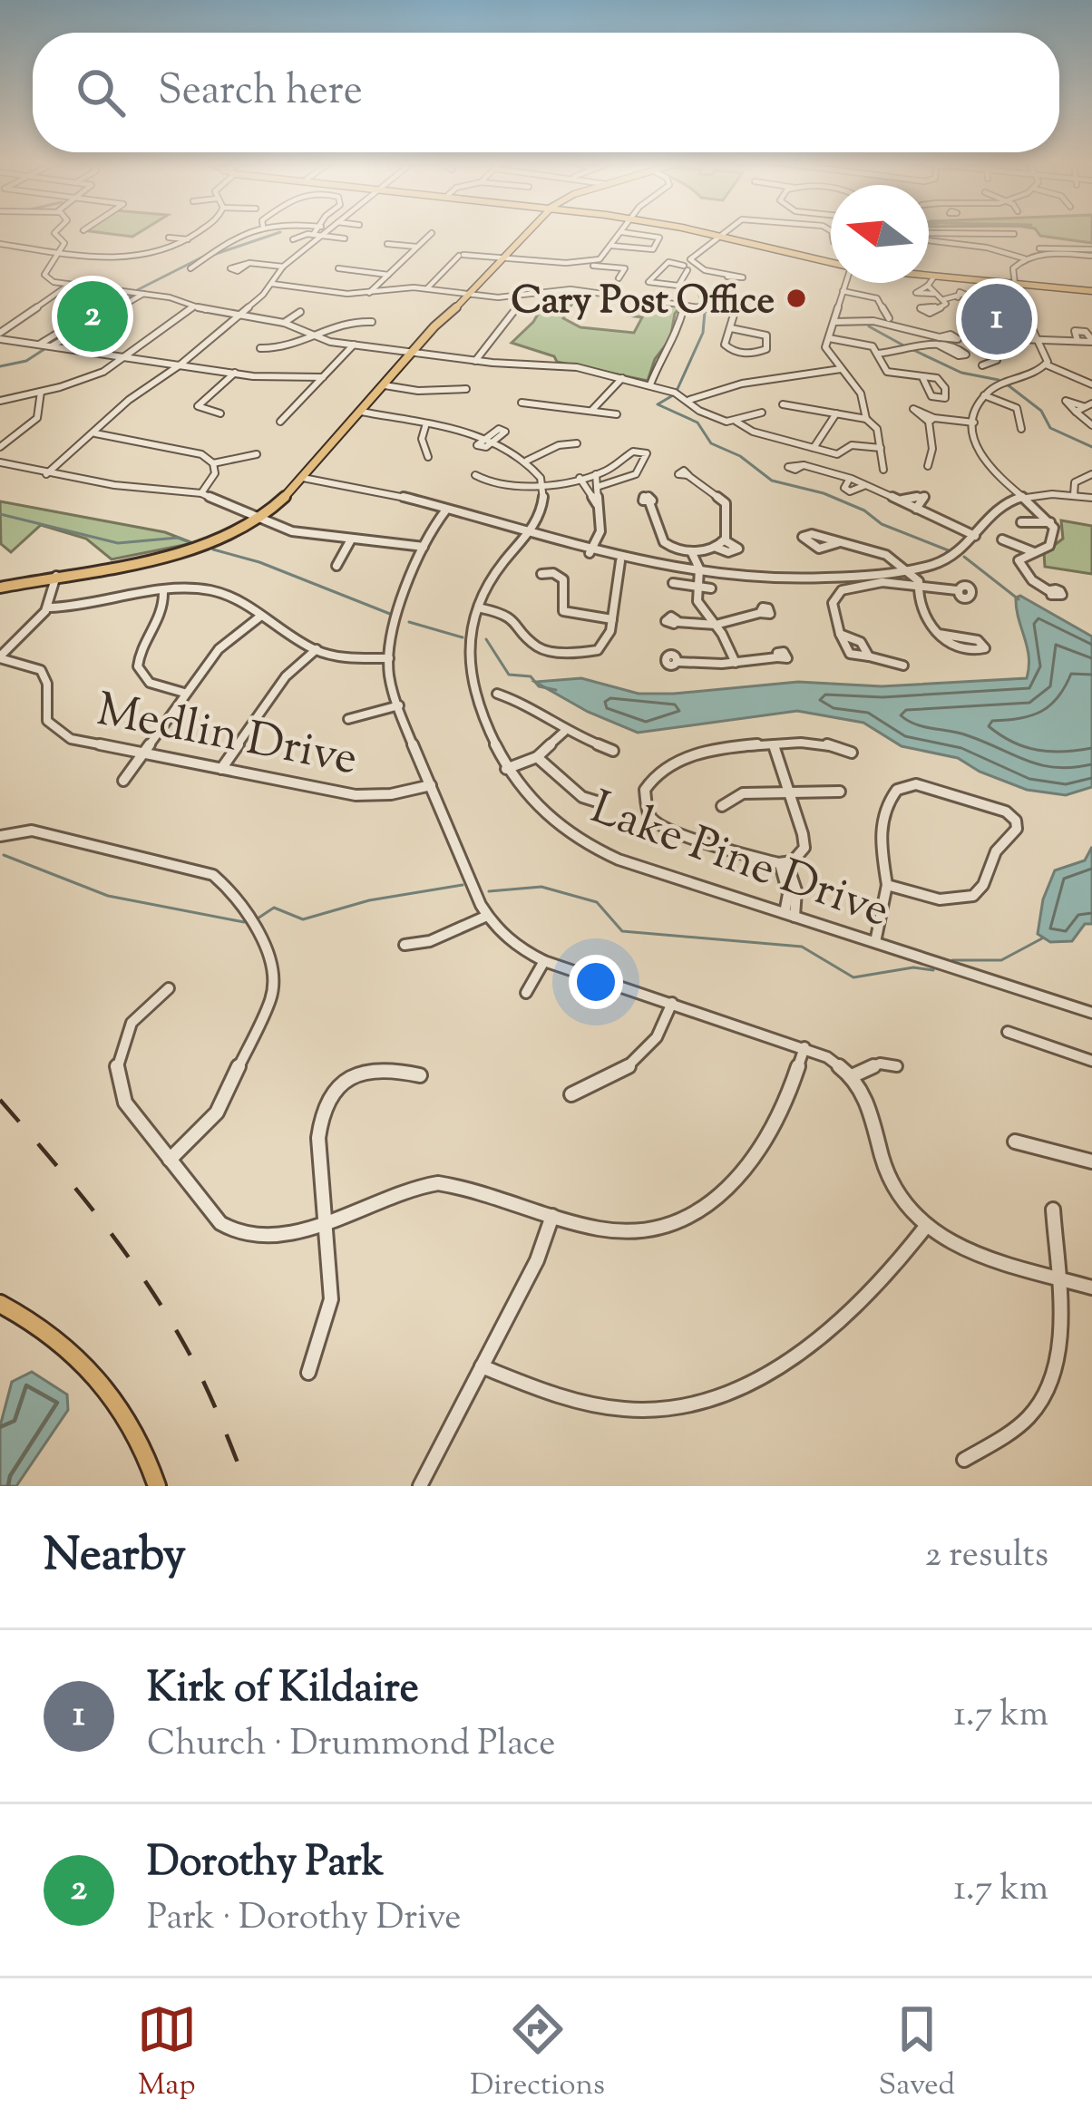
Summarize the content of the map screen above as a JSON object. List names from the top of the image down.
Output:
{
  "streets": {
    "street": ["Medlin Drive", "Lake Pine Drive"]
  },
  "places": ["Cary Post Office"],
  "north": "left",
  "page": {
    "search": "Search here",
    "pins": ["2", "1"],
    "heading": ["Nearby", "2 results"],
    "list": [
      {
        "mark": "1",
        "name": "Kirk of Kildaire",
        "note": "Church · Drummond Place",
        "value": "1.7 km"
      },
      {
        "mark": "2",
        "name": "Dorothy Park",
        "note": "Park · Dorothy Drive",
        "value": "1.7 km"
      }
    ],
    "nav": ["Map", "Directions", "Saved"]
  }
}
